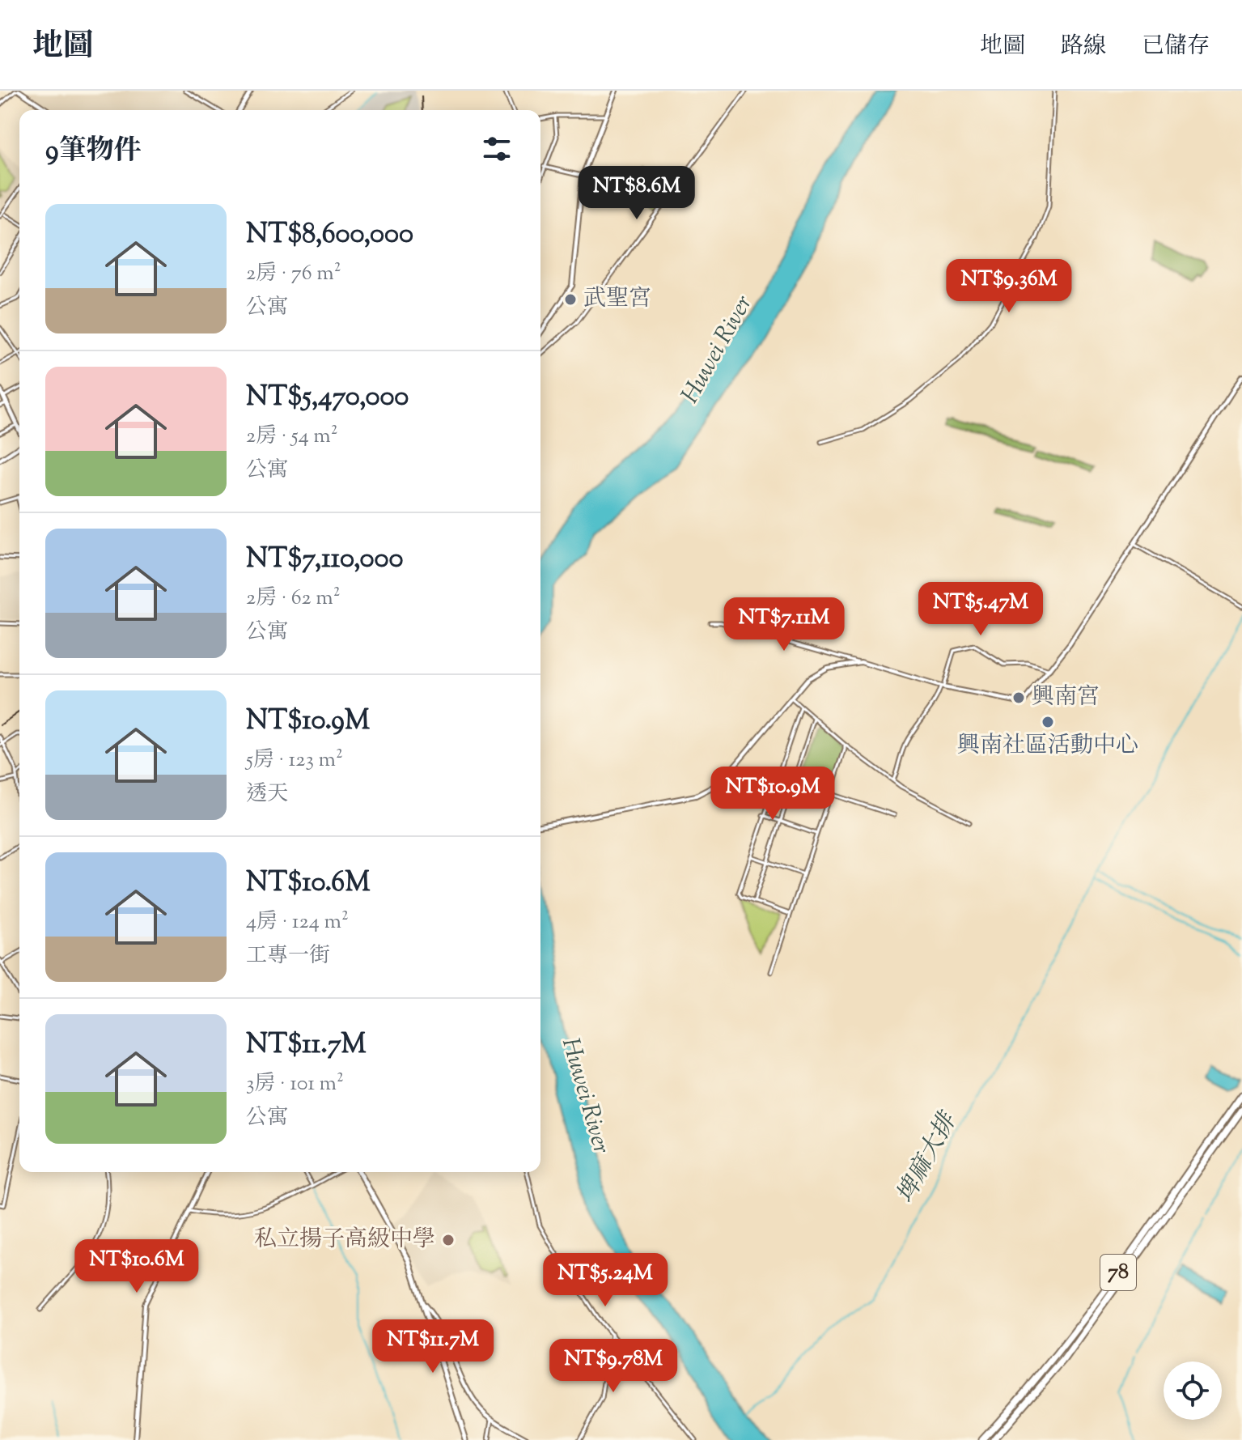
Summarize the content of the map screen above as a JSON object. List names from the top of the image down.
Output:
{
  "streets": {
    "highway": ["78"]
  },
  "water": ["Huwei River", "埤麻大排"],
  "places": [
    "武聖宮",
    "興南宮",
    "興南社區活動中心",
    "私立揚子高級中學"
  ],
  "page": {
    "header": "地圖",
    "nav": ["地圖", "路線", "已儲存"],
    "heading": "9筆物件",
    "price": [
      "NT$8.6M",
      "NT$9.36M",
      "NT$5.47M",
      "NT$7.11M",
      "NT$10.9M",
      "NT$10.6M",
      "NT$5.24M",
      "NT$11.7M",
      "NT$9.78M"
    ],
    "list": [
      {
        "name": "NT$8,600,000",
        "note": "2房 · 76 m² · 公寓"
      },
      {
        "name": "NT$5,470,000",
        "note": "2房 · 54 m² · 公寓"
      },
      {
        "name": "NT$7,110,000",
        "note": "2房 · 62 m² · 公寓"
      },
      {
        "name": "NT$10.9M",
        "note": "5房 · 123 m² · 透天"
      },
      {
        "name": "NT$10.6M",
        "note": "4房 · 124 m² · 工專一街"
      },
      {
        "name": "NT$11.7M",
        "note": "3房 · 101 m² · 公寓"
      }
    ]
  }
}
